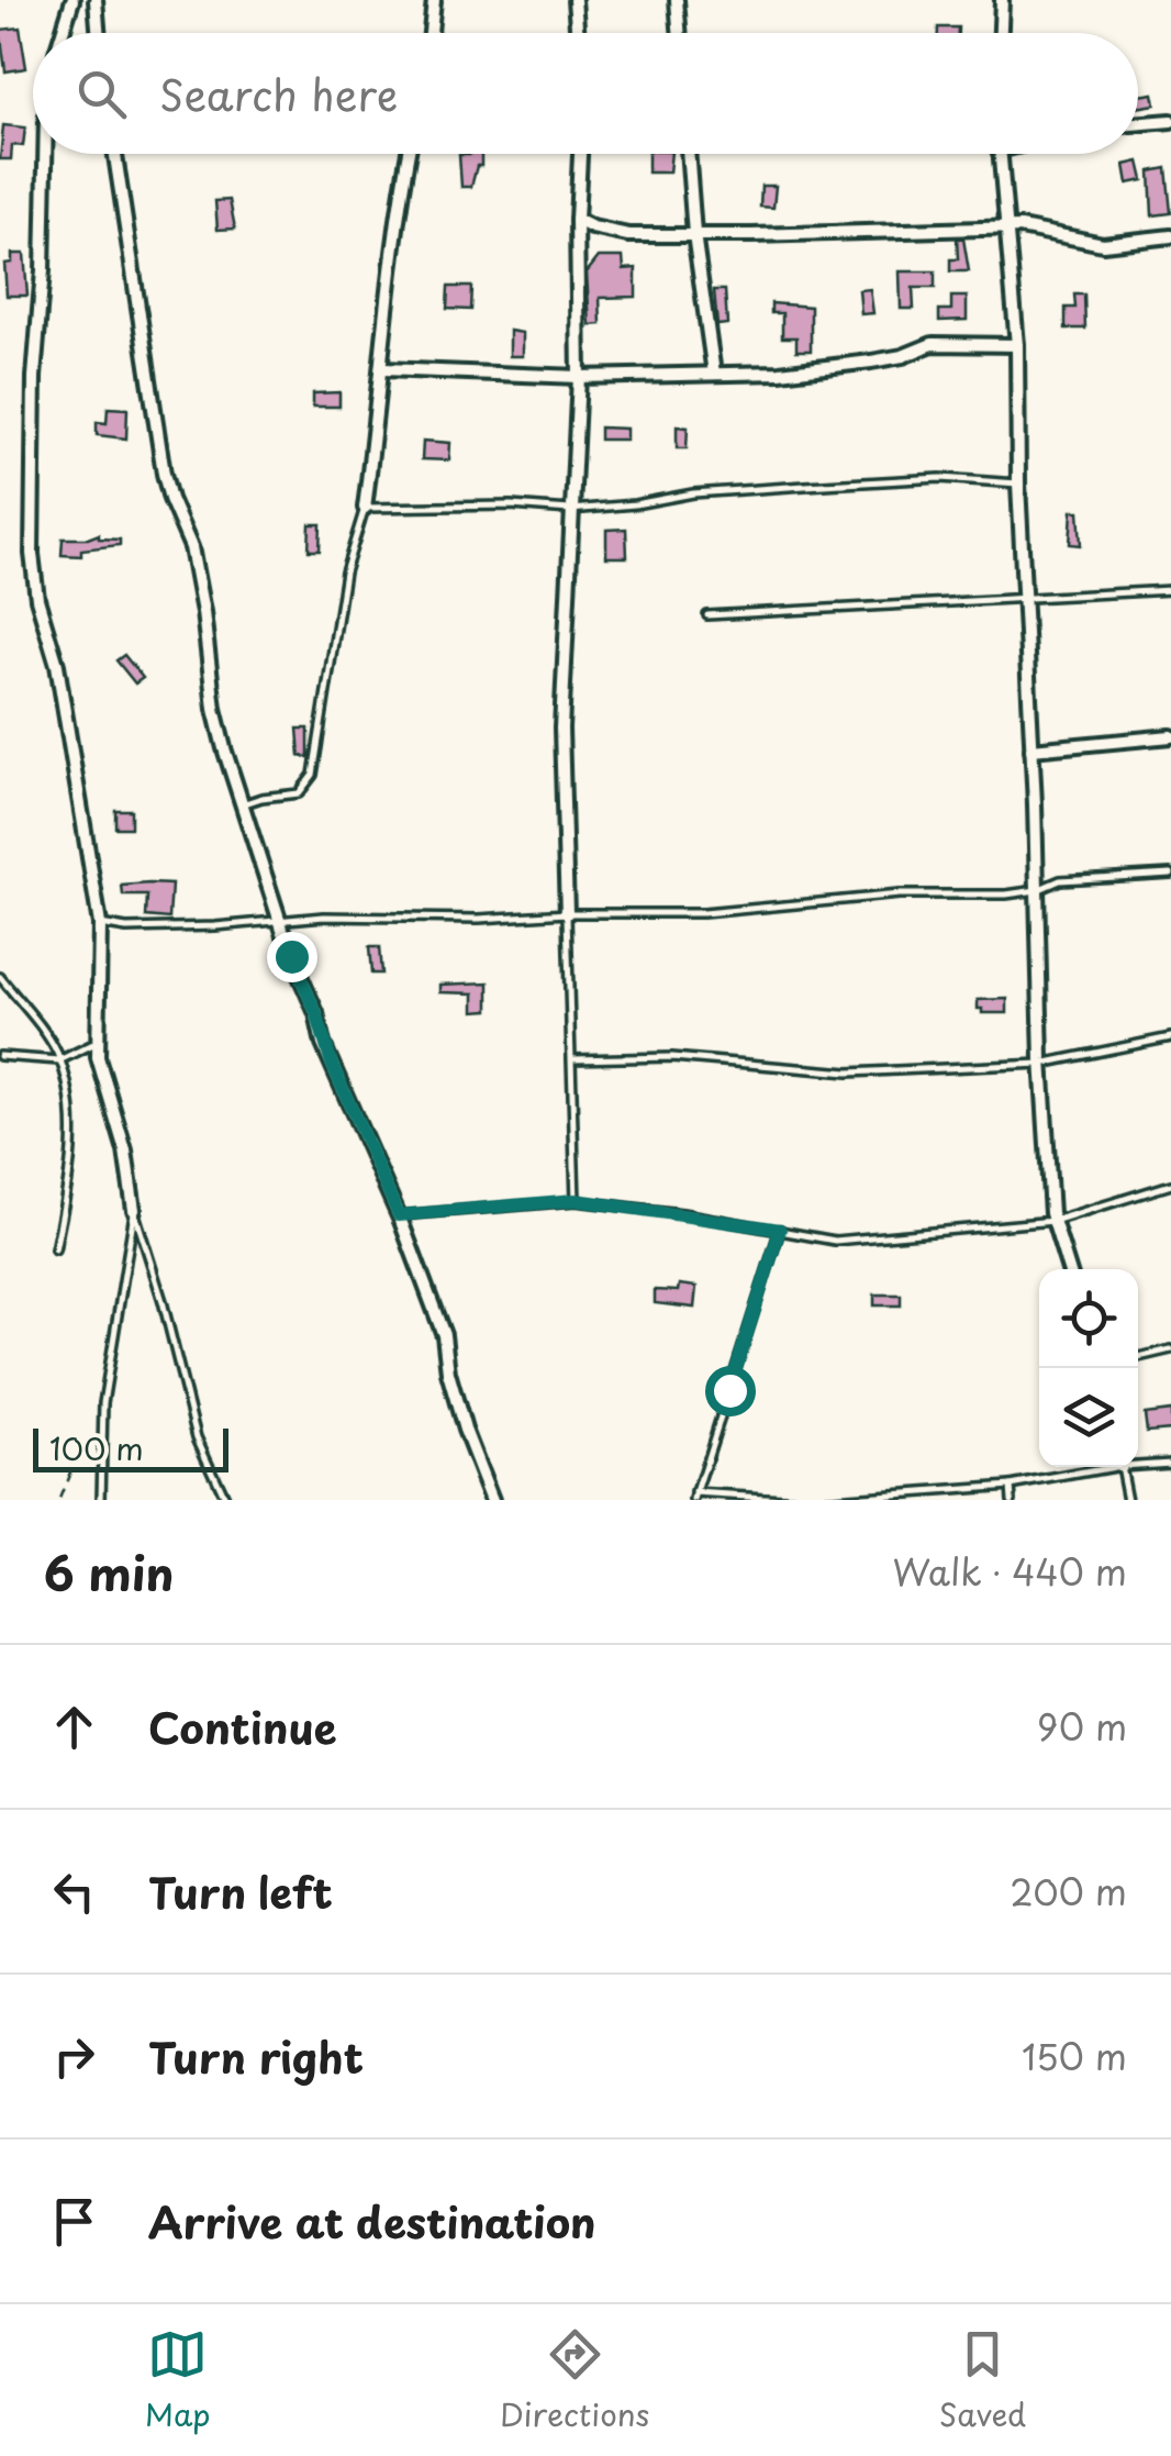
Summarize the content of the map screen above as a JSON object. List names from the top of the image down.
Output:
{
  "scale_bar": "100 m",
  "page": {
    "search": "Search here",
    "scale": "100 m",
    "heading": ["6 min", "Walk · 440 m"],
    "list": [
      ["Continue", "90 m"],
      ["Turn left", "200 m"],
      ["Turn right", "150 m"],
      "Arrive at destination"
    ],
    "nav": ["Map", "Directions", "Saved"]
  }
}
